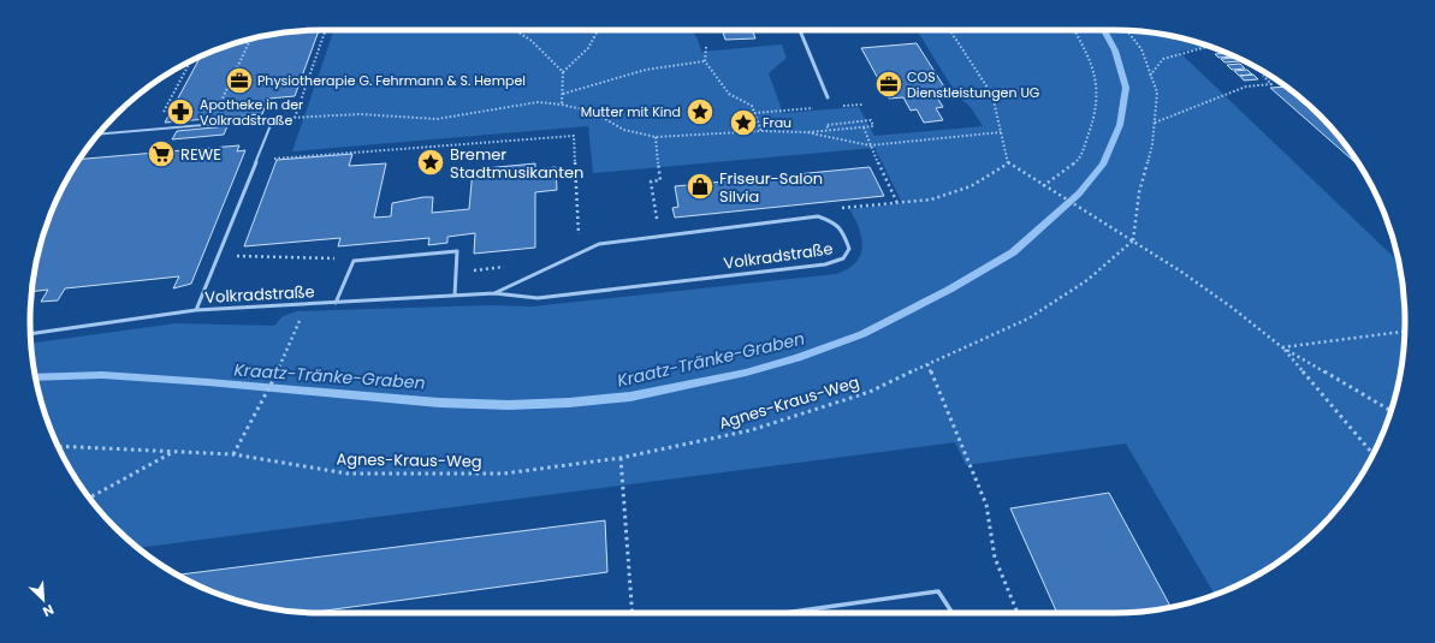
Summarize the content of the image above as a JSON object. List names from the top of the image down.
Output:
{
  "streets": {
    "lane": ["Volkradstraße"],
    "path": ["Agnes-Kraus-Weg"]
  },
  "water": ["Kraatz-Tränke-Graben"],
  "places": {
    "office": ["Physiotherapie G. Fehrmann & S. Hempel", "COS Dienstleistungen UG"],
    "pharmacy": ["Apotheke in der Volkradstraße"],
    "place": ["Mutter mit Kind", "Frau", "Bremer Stadtmusikanten"],
    "supermarket": ["REWE"],
    "shop": ["Friseur-Salon Silvia"]
  },
  "north": "bottom right"
}
